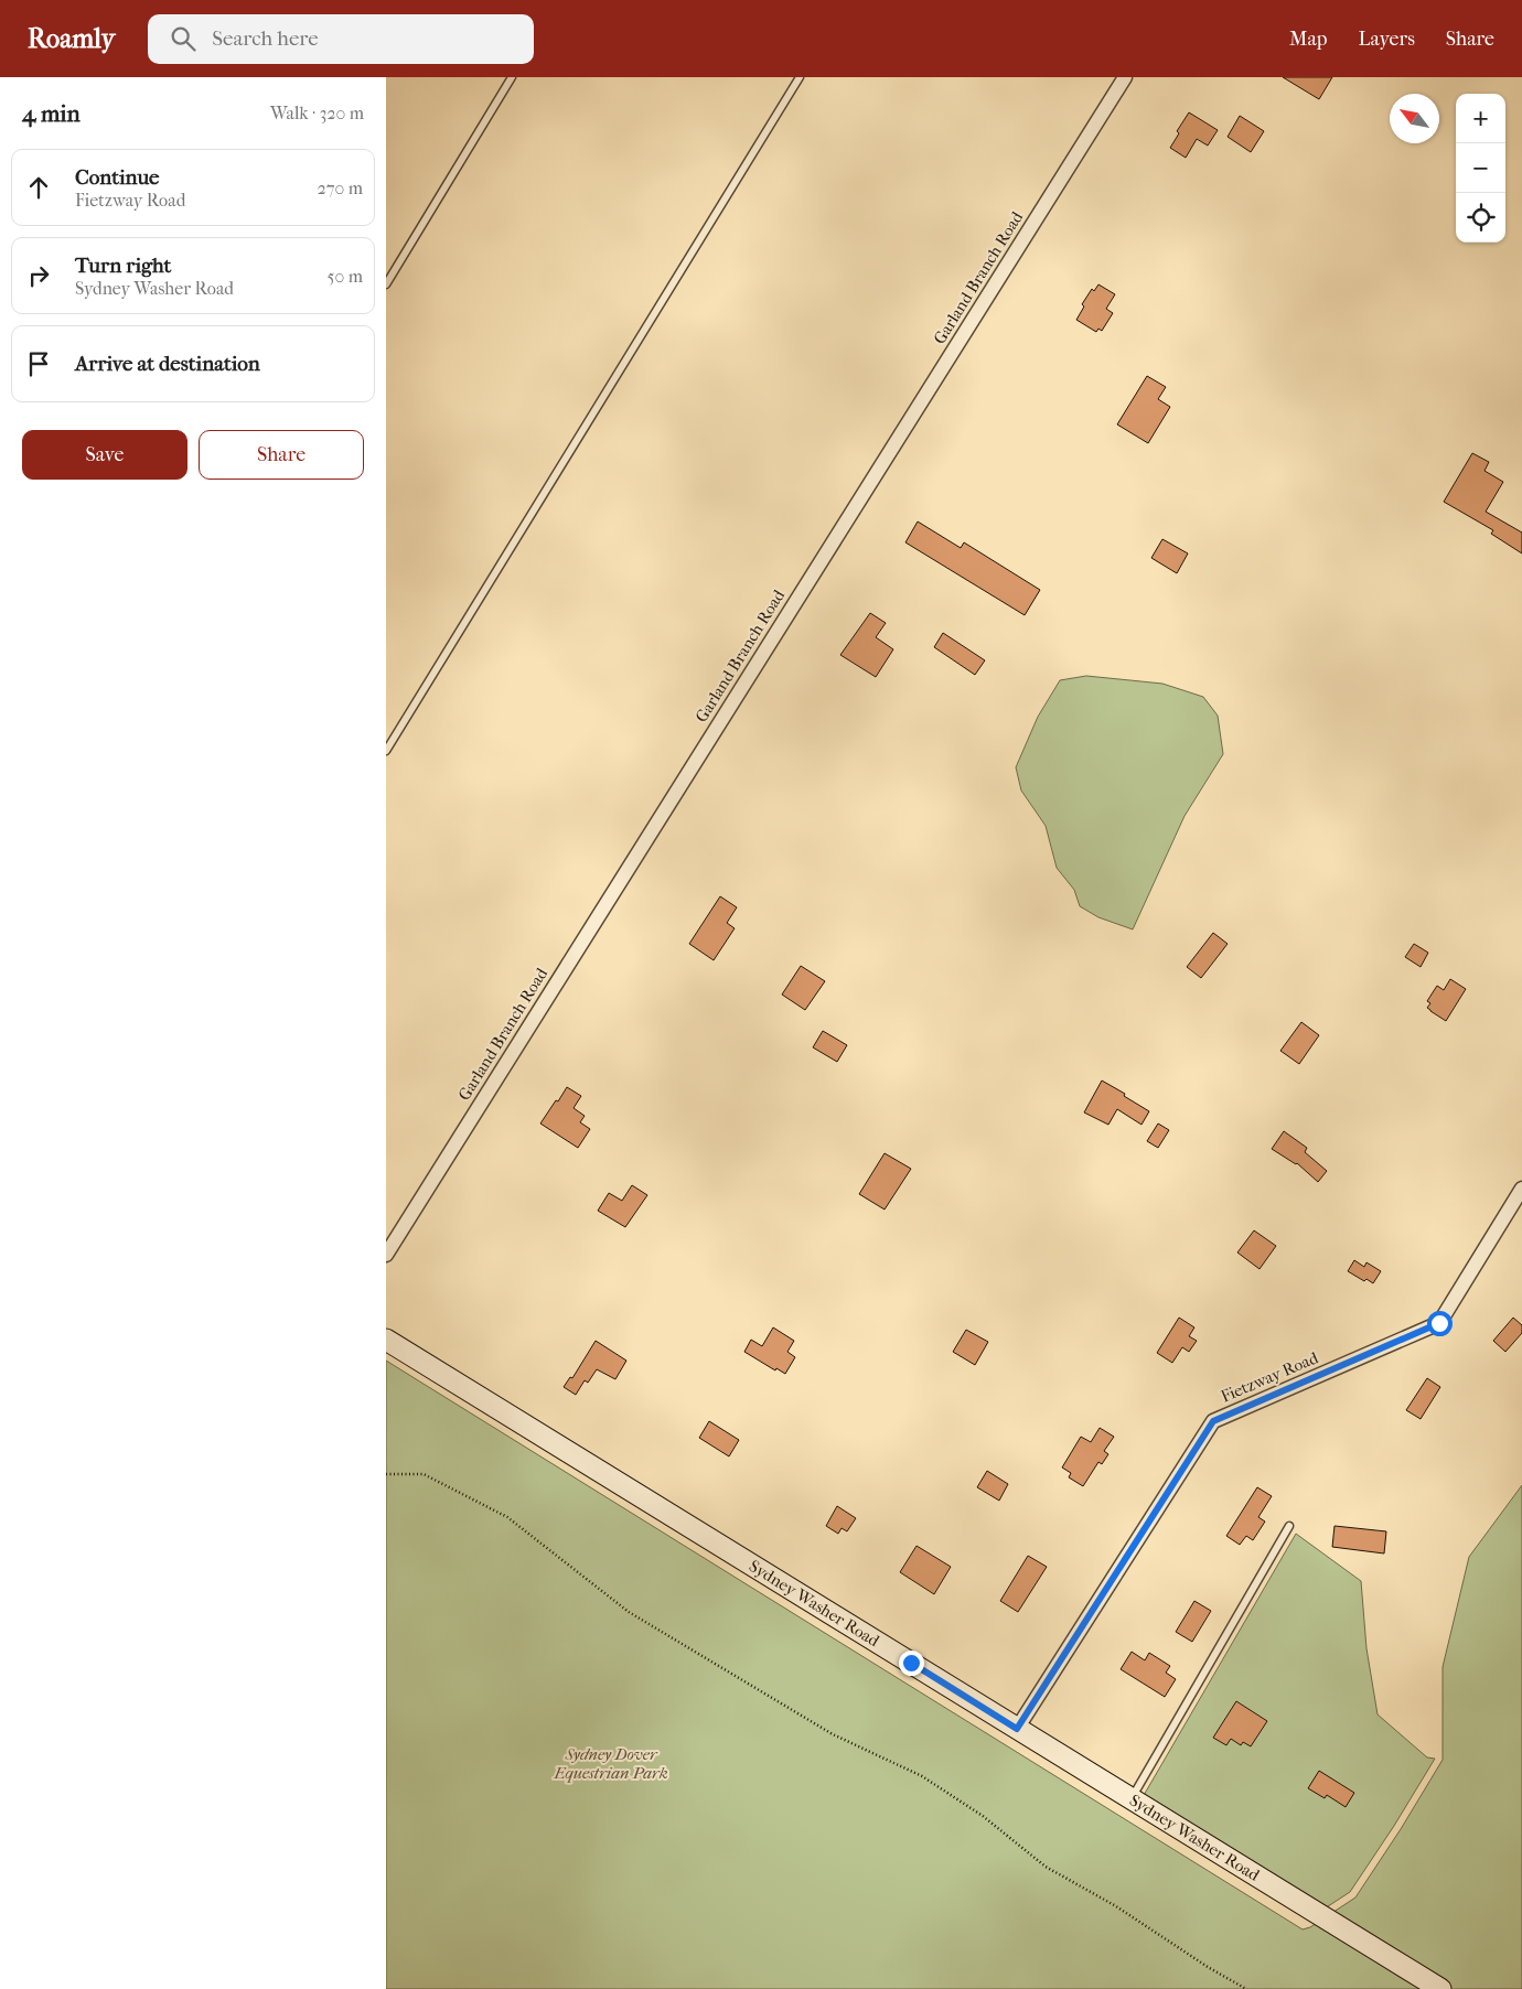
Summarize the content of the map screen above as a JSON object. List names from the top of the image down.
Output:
{
  "streets": {
    "street": ["Garland Branch Road", "Fietzway Road", "Sydney Washer Road"]
  },
  "crossings": [
    ["Fietzway Road", "Sydney Washer Road"]
  ],
  "parks": ["Sydney Dover Equestrian Park"],
  "north": "top left",
  "page": {
    "header": "Roamly",
    "search": "Search here",
    "nav": ["Map", "Layers", "Share"],
    "heading": ["4 min", "Walk · 320 m"],
    "map_buttons": ["+", "−"],
    "list": [
      ["Continue", "Fietzway Road", "270 m"],
      ["Turn right", "Sydney Washer Road", "50 m"],
      "Arrive at destination"
    ],
    "buttons": ["Save", "Share"]
  }
}
